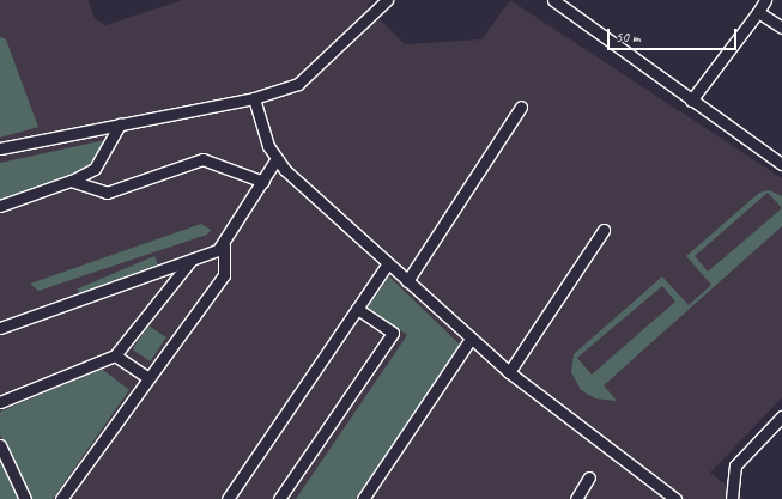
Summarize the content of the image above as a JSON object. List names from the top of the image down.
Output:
{
  "scale_bar": "50 m"
}
